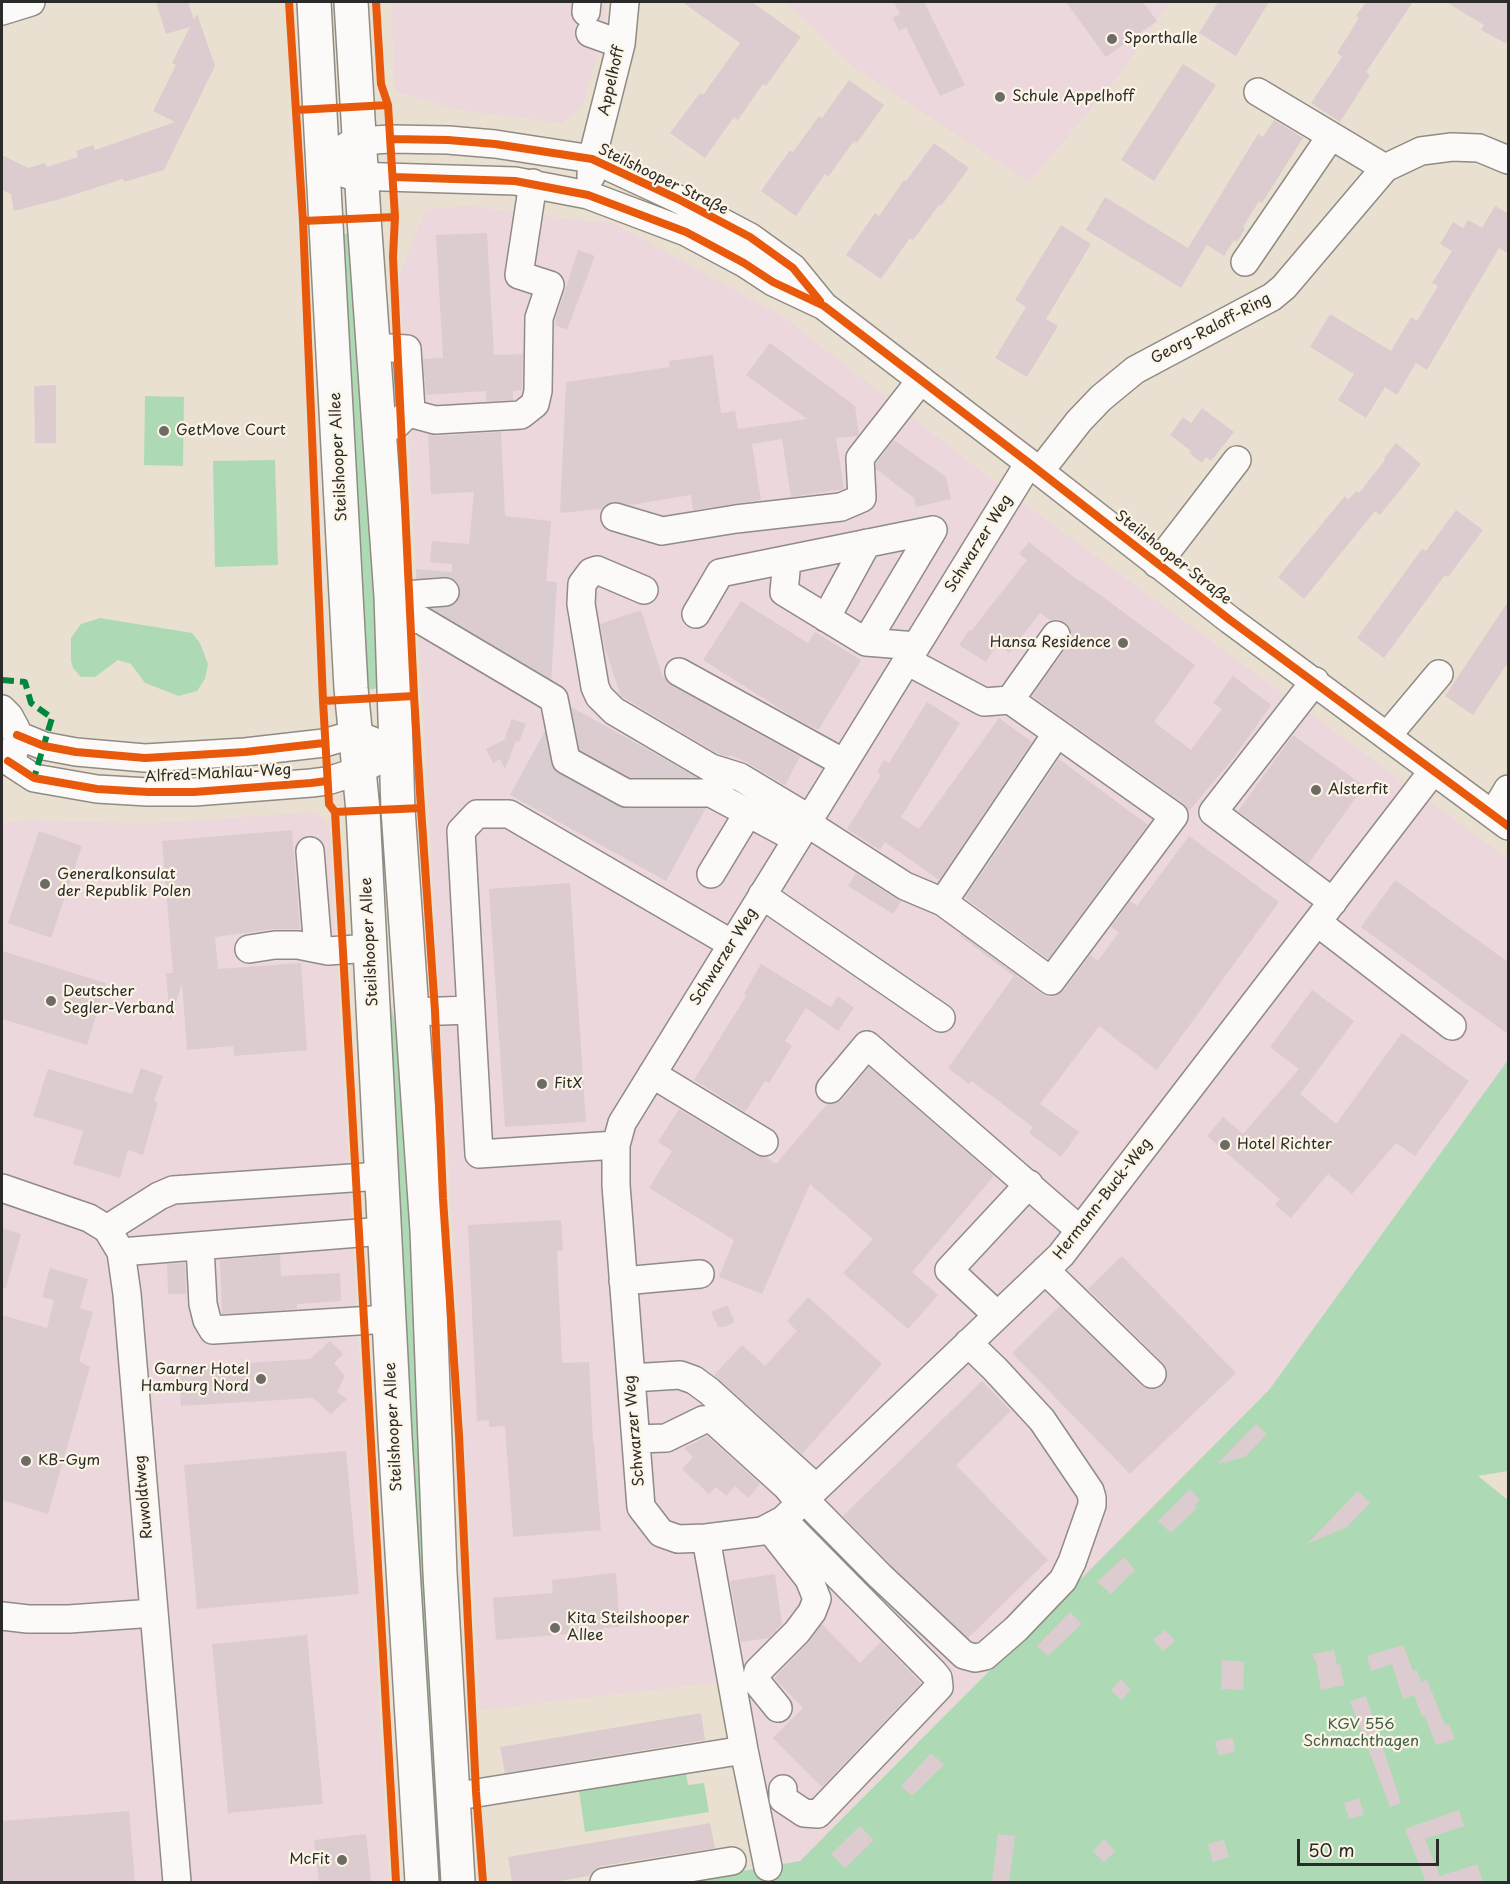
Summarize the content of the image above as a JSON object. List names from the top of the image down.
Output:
{
  "streets": {
    "main road": ["Steilshooper Allee"],
    "street": [
      "Appelhoff",
      "Steilshooper Straße",
      "Georg-Raloff-Ring",
      "Schwarzer Weg",
      "Alfred-Mahlau-Weg",
      "Hermann-Buck-Weg",
      "Ruwoldtweg"
    ]
  },
  "crossings": [
    ["Appelhoff", "Steilshooper Straße"],
    ["Steilshooper Straße", "Georg-Raloff-Ring"],
    ["Steilshooper Straße", "Steilshooper Allee"],
    ["Steilshooper Straße", "Schwarzer Weg"],
    ["Steilshooper Straße", "Hermann-Buck-Weg"],
    ["Georg-Raloff-Ring", "Schwarzer Weg"],
    ["Steilshooper Allee", "Alfred-Mahlau-Weg"]
  ],
  "parks": ["KGV 556 Schmachthagen"],
  "places": [
    "Sporthalle",
    "Schule Appelhoff",
    "GetMove Court",
    "Hansa Residence",
    "Alsterfit",
    "Generalkonsulat der Republik Polen",
    "Deutscher Segler-Verband",
    "FitX",
    "Hotel Richter",
    "Garner Hotel Hamburg Nord",
    "KB-Gym",
    "Kita Steilshooper Allee",
    "McFit"
  ],
  "scale_bar": "50 m"
}
